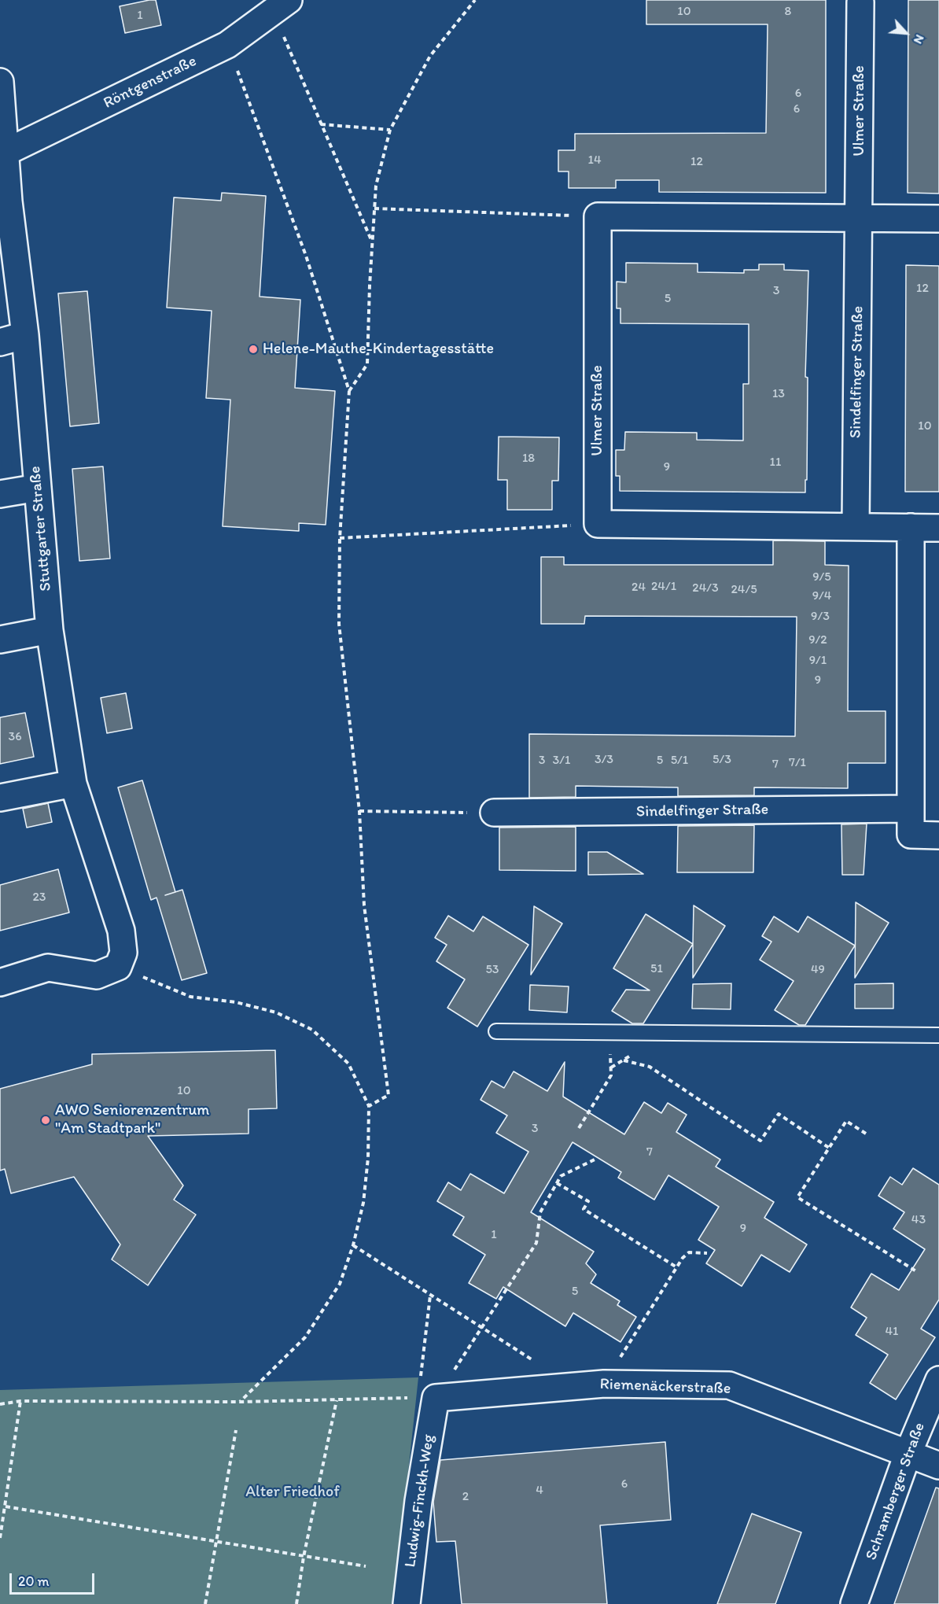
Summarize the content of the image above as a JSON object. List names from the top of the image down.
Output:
{
  "streets": {
    "street": [
      "Röntgenstraße",
      "Ulmer Straße",
      "Sindelfinger Straße",
      "Stuttgarter Straße",
      "Riemenäckerstraße",
      "Schramberger Straße",
      "Ludwig-Finckh-Weg"
    ]
  },
  "crossings": [
    ["Röntgenstraße", "Stuttgarter Straße"],
    ["Ulmer Straße", "Sindelfinger Straße"],
    ["Riemenäckerstraße", "Schramberger Straße"],
    ["Riemenäckerstraße", "Ludwig-Finckh-Weg"]
  ],
  "parks": ["Alter Friedhof"],
  "places": ["Helene-Mauthe-Kindertagesstätte", "AWO Seniorenzentrum \"Am Stadtpark\""],
  "house_numbers": [
    "10",
    "8",
    "1",
    "6",
    "6",
    "14",
    "12",
    "12",
    "3",
    "5",
    "13",
    "10",
    "18",
    "11",
    "9",
    "9/5",
    "24/1",
    "24",
    "24/3",
    "24/5",
    "9/4",
    "9/3",
    "9/2",
    "9/1",
    "9",
    "36",
    "3/3",
    "5/3",
    "3",
    "3/1",
    "5",
    "5/1",
    "7/1",
    "7",
    "23",
    "51",
    "53",
    "49",
    "10",
    "3",
    "7",
    "43",
    "9",
    "1",
    "5",
    "41",
    "6",
    "4",
    "2"
  ],
  "scale_bar": "20 m",
  "north": "bottom right"
}
